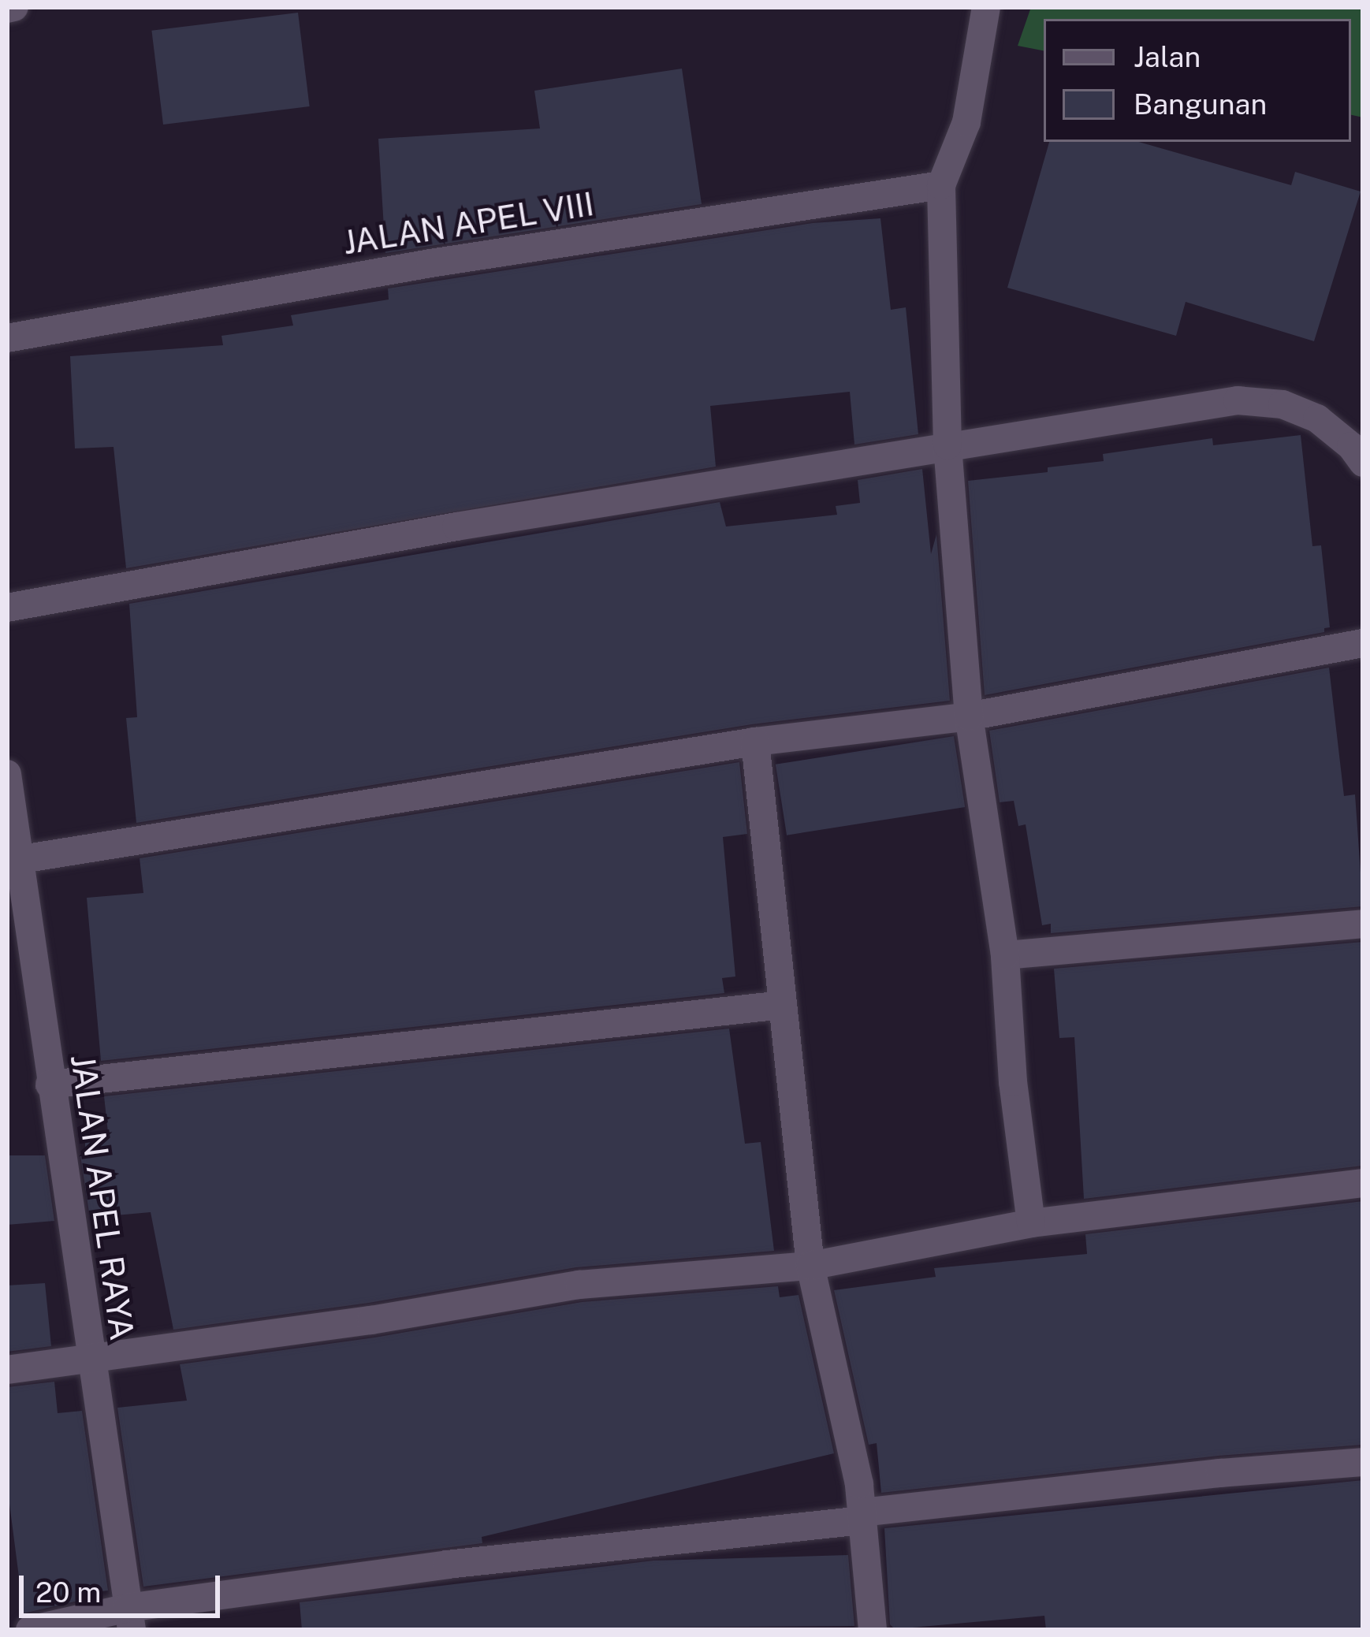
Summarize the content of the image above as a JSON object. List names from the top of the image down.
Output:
{
  "streets": {
    "street": ["JALAN APEL VIII", "JALAN APEL RAYA"]
  },
  "legend": ["Jalan", "Bangunan"],
  "scale_bar": "20 m"
}
